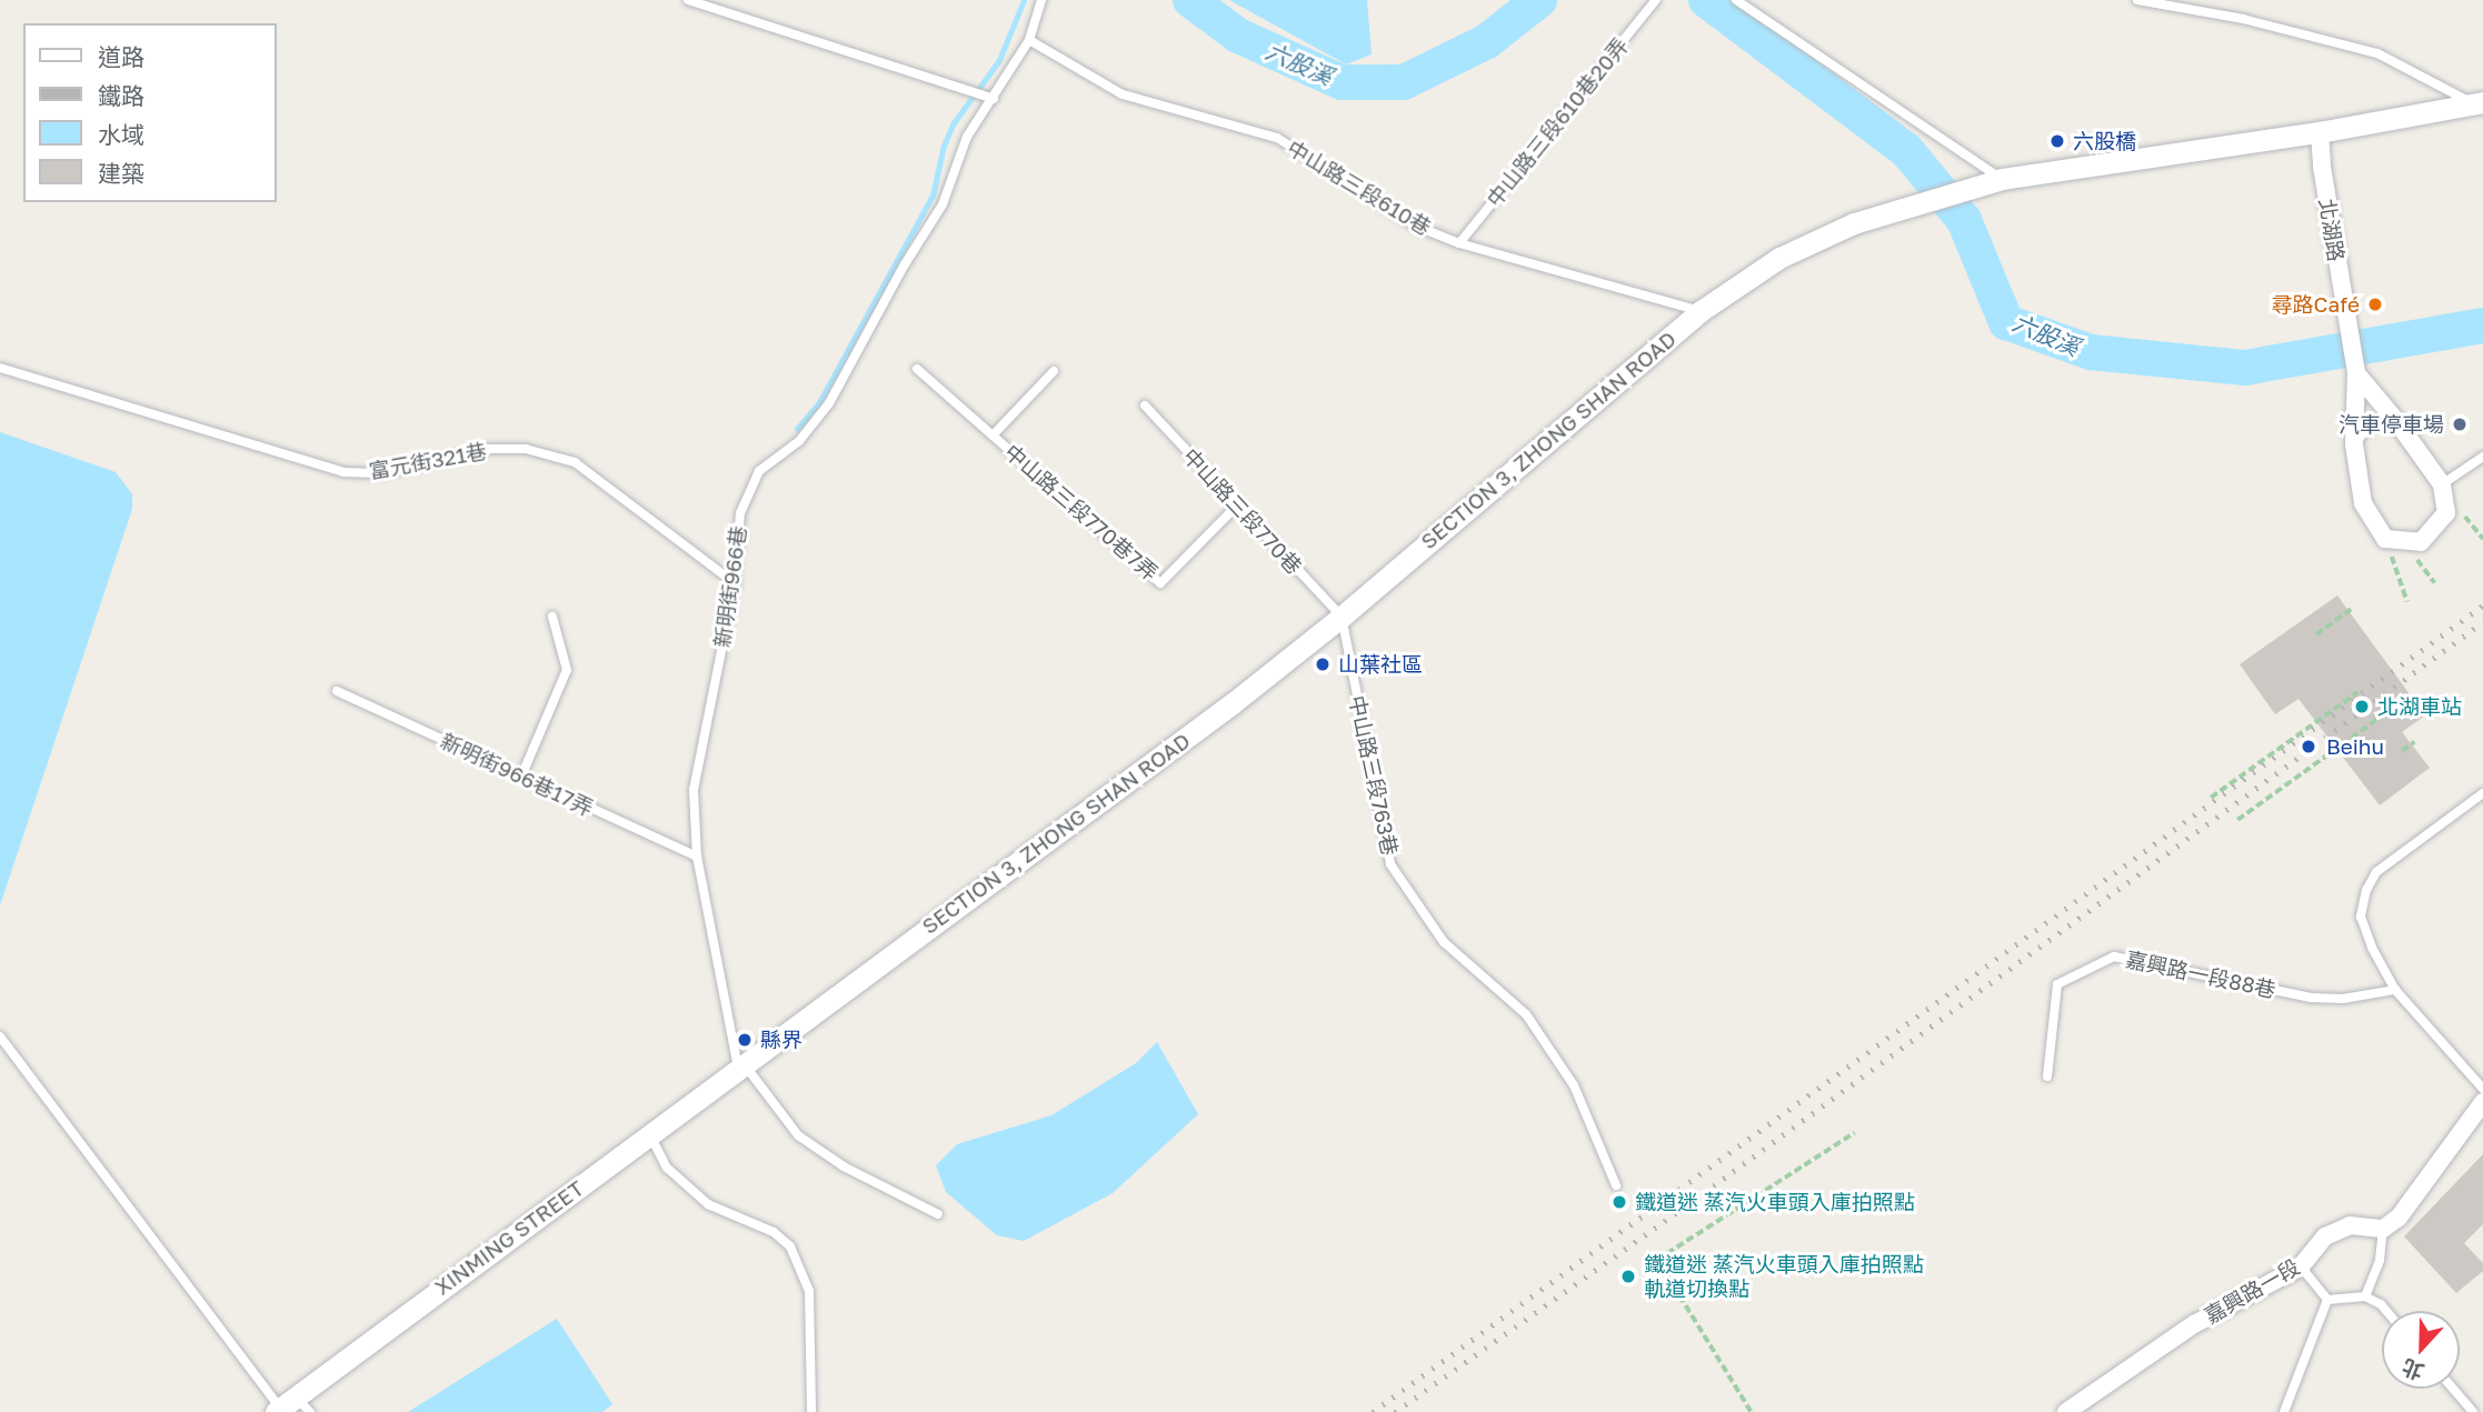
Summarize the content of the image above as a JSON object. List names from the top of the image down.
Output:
{
  "streets": {
    "street": [
      "北湖路",
      "SECTION 3, ZHONG SHAN ROAD",
      "XINMING STREET",
      "嘉興路一段"
    ],
    "lane": [
      "中山路三段610巷20弄",
      "中山路三段610巷",
      "富元街321巷",
      "中山路三段770巷",
      "中山路三段770巷7弄",
      "新明街966巷",
      "新明街966巷17弄",
      "中山路三段763巷",
      "嘉興路一段88巷"
    ]
  },
  "crossings": [
    ["中山路三段610巷20弄", "中山路三段610巷"],
    ["中山路三段610巷", "SECTION 3, ZHONG SHAN ROAD"],
    ["中山路三段610巷", "新明街966巷"],
    ["北湖路", "SECTION 3, ZHONG SHAN ROAD"],
    ["SECTION 3, ZHONG SHAN ROAD", "中山路三段770巷"],
    ["SECTION 3, ZHONG SHAN ROAD", "新明街966巷"],
    ["SECTION 3, ZHONG SHAN ROAD", "中山路三段763巷"],
    ["SECTION 3, ZHONG SHAN ROAD", "XINMING STREET"],
    ["富元街321巷", "新明街966巷"],
    ["中山路三段770巷", "中山路三段770巷7弄"],
    ["中山路三段770巷", "中山路三段763巷"],
    ["新明街966巷", "新明街966巷17弄"],
    ["新明街966巷", "XINMING STREET"]
  ],
  "water": ["六股溪"],
  "places": [
    "六股橋",
    "尋路Café",
    "汽車停車場",
    "山葉社區",
    "北湖車站",
    "Beihu",
    "縣界",
    "鐵道迷 蒸汽火車頭入庫拍照點",
    "鐵道迷 蒸汽火車頭入庫拍照點 軌道切換點"
  ],
  "legend": [
    "道路",
    "鐵路",
    "水域",
    "建築"
  ],
  "north": "bottom"
}
